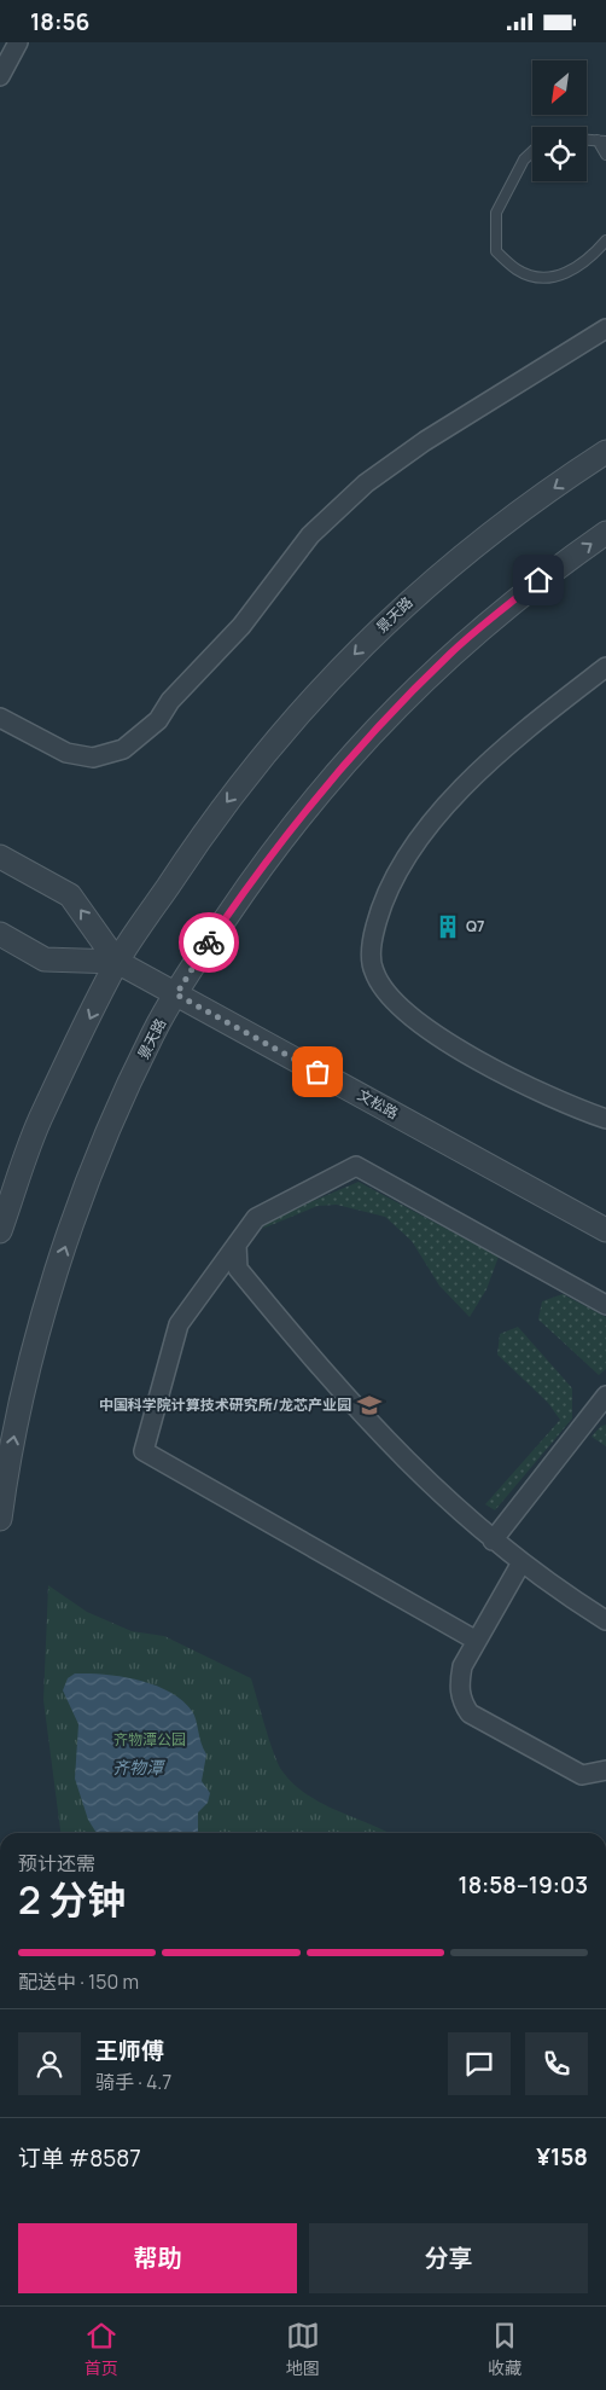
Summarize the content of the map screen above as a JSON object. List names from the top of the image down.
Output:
{
  "streets": {
    "street": ["景天路", "文松路"]
  },
  "crossings": [
    ["景天路", "文松路"]
  ],
  "water": ["齐物潭"],
  "parks": ["齐物潭公园"],
  "places": {
    "building": ["Q7"],
    "school or university": ["中国科学院计算技术研究所/龙芯产业园"]
  },
  "north": "bottom left",
  "page": {
    "status": "18:56",
    "heading": ["2 分钟", "预计还需", "18:58–19:03"],
    "panel": [
      "王师傅",
      "骑手 · 4.7",
      "订单 #8587",
      "¥158"
    ],
    "bar": "配送中 · 150 m",
    "buttons": ["帮助", "分享"],
    "tabs": ["首页", "地图", "收藏"]
  }
}
